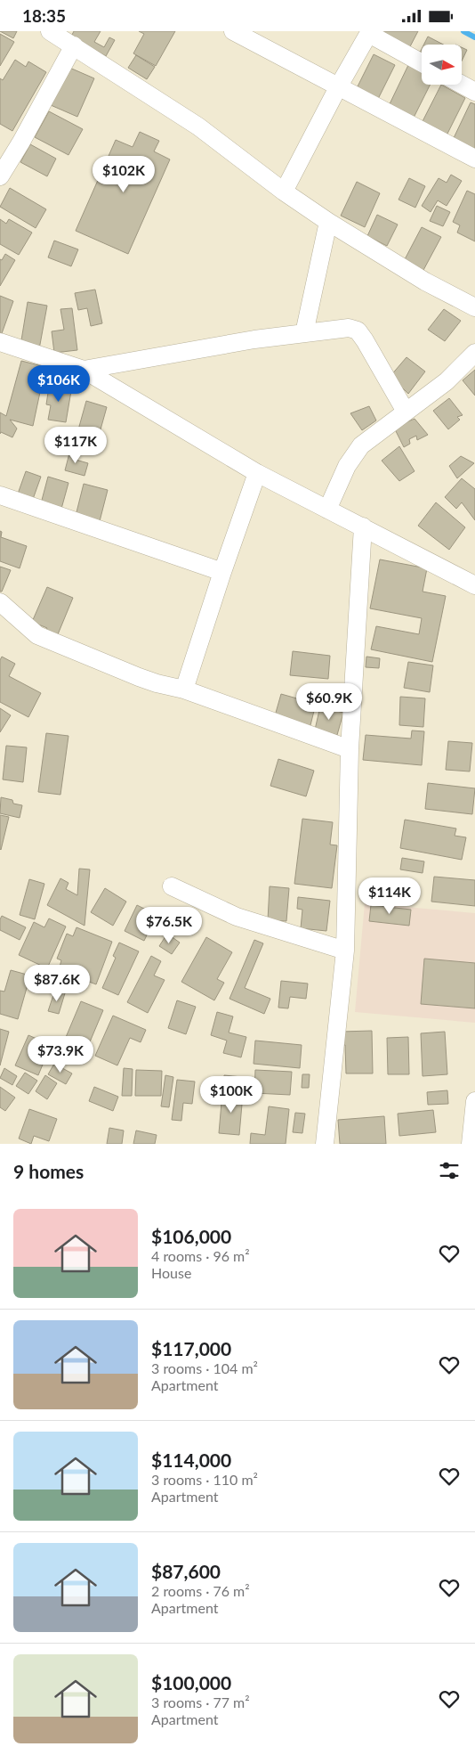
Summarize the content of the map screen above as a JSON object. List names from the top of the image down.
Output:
{
  "north": "right",
  "page": {
    "status": "18:35",
    "price": [
      "$102K",
      "$106K",
      "$117K",
      "$60.9K",
      "$114K",
      "$76.5K",
      "$87.6K",
      "$73.9K",
      "$100K"
    ],
    "heading": "9 homes",
    "list": [
      {
        "name": "$106,000",
        "note": "4 rooms · 96 m² · House"
      },
      {
        "name": "$117,000",
        "note": "3 rooms · 104 m² · Apartment"
      },
      {
        "name": "$114,000",
        "note": "3 rooms · 110 m² · Apartment"
      },
      {
        "name": "$87,600",
        "note": "2 rooms · 76 m² · Apartment"
      },
      {
        "name": "$100,000",
        "note": "3 rooms · 77 m² · Apartment"
      }
    ]
  }
}
